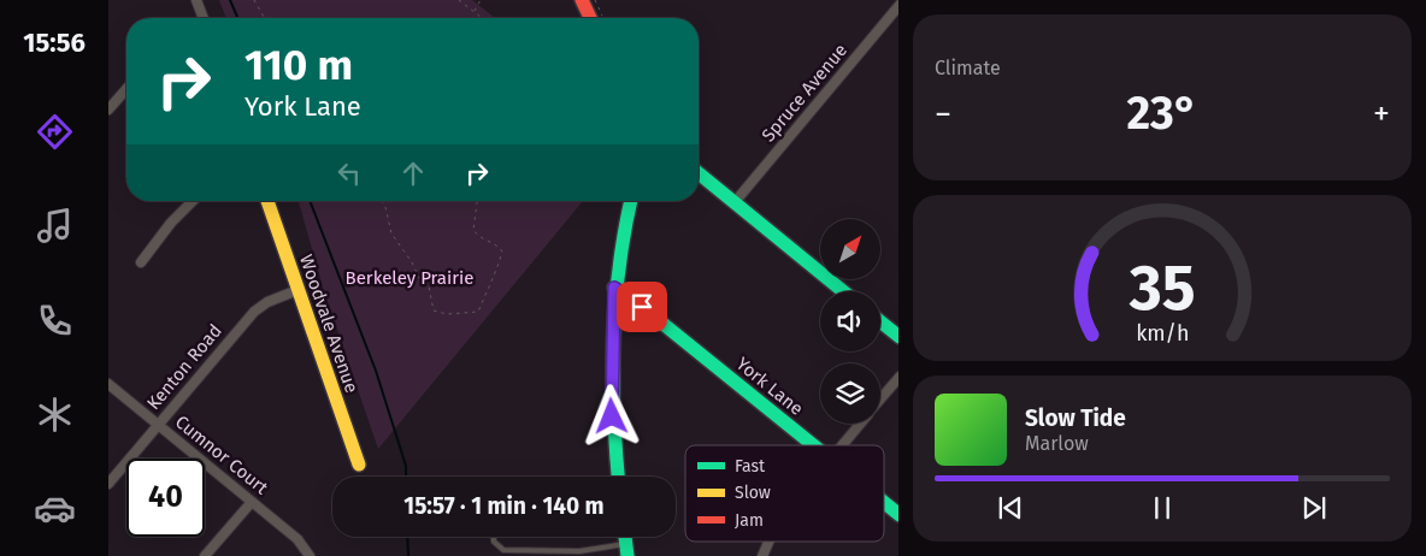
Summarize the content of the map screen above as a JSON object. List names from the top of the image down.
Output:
{
  "streets": {
    "street": [
      "Spruce Avenue",
      "Woodvale Avenue",
      "Kenton Road",
      "York Lane",
      "Cumnor Court"
    ]
  },
  "crossings": [
    ["Woodvale Avenue", "Kenton Road"],
    ["Kenton Road", "Cumnor Court"]
  ],
  "parks": ["Berkeley Prairie"],
  "legend": ["Fast", "Slow", "Jam"],
  "north": "top right",
  "page": {
    "tabs": "15:56",
    "tile": "Climate",
    "turn": ["110 m", "York Lane"],
    "heat": ["−", "23°", "+"],
    "song": ["Slow Tide", "Marlow"],
    "limit": "40",
    "trip": "15:57 · 1 min · 140 m",
    "gauge": ["35", "km/h"]
  }
}
